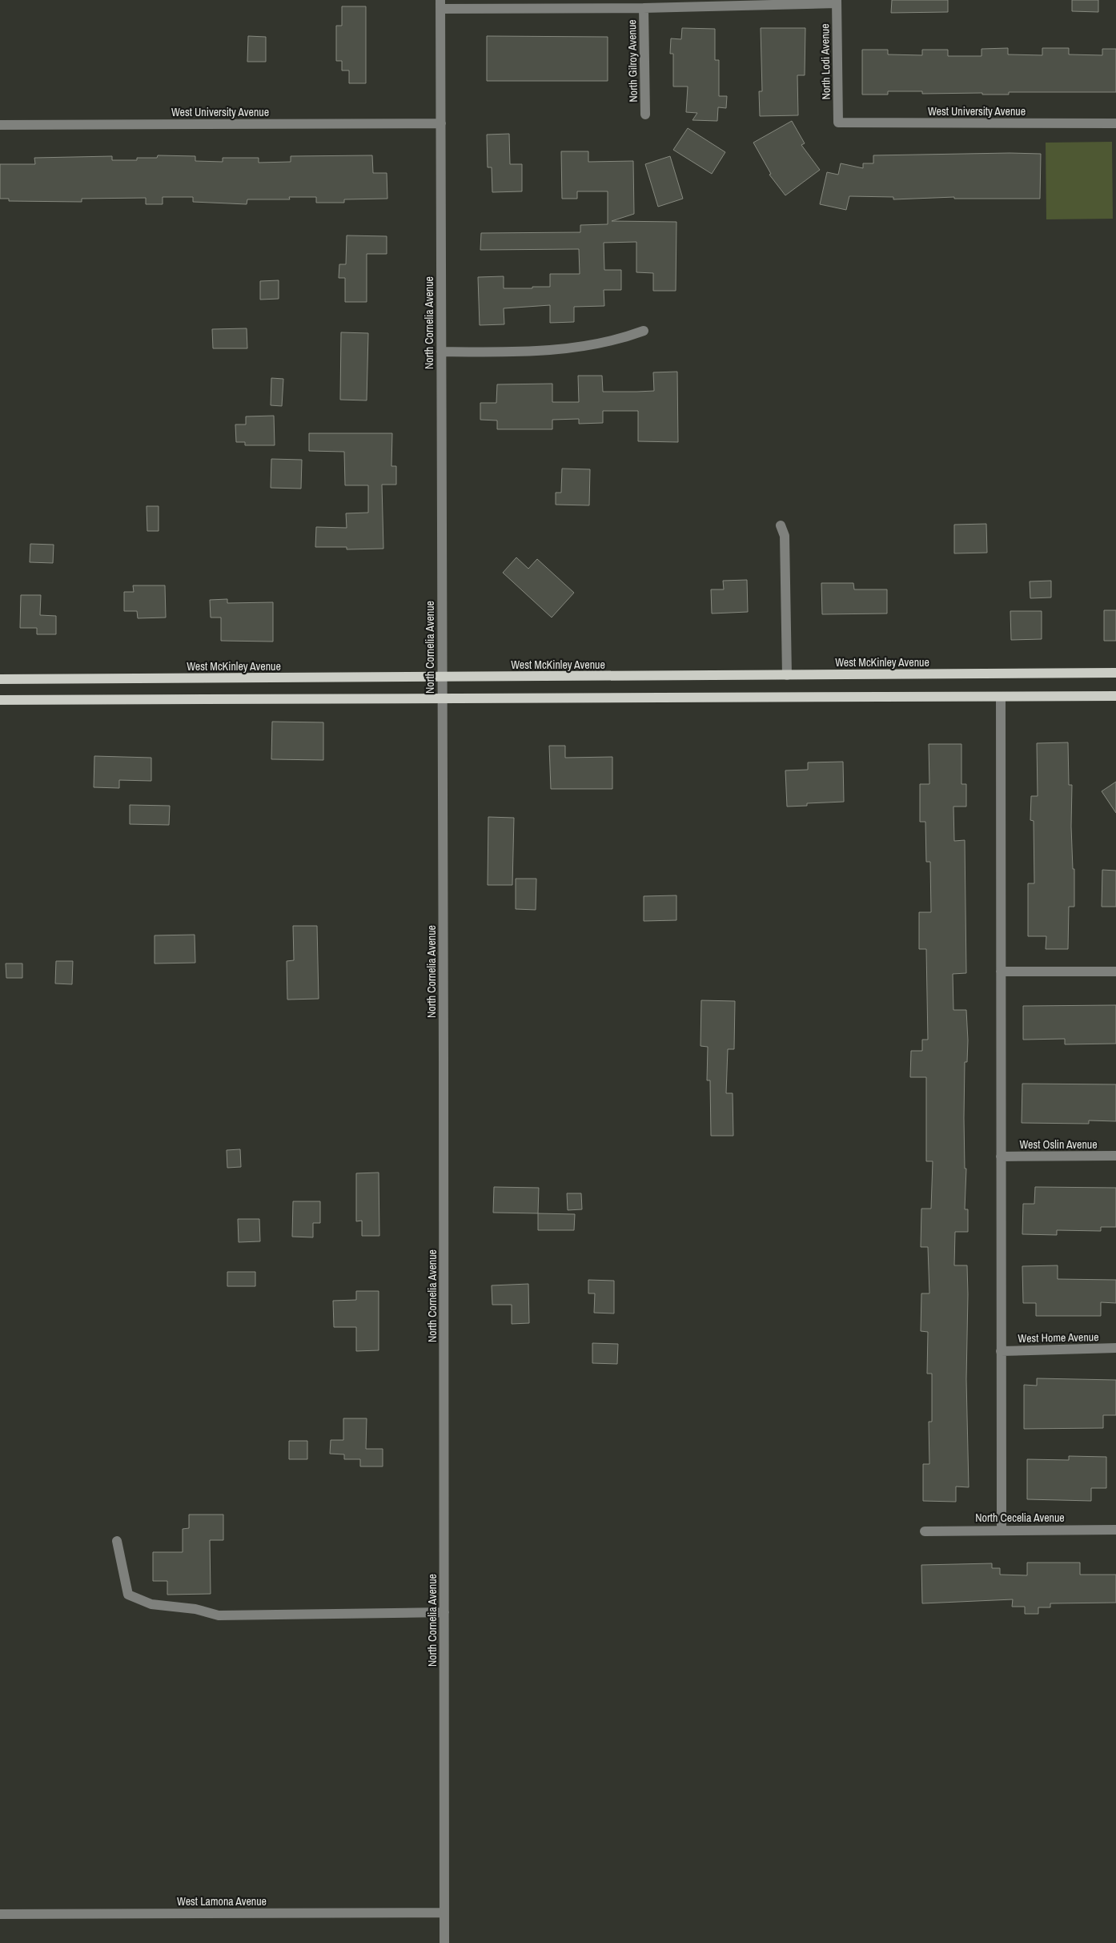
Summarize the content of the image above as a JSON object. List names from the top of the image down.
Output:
{
  "streets": {
    "main road": ["West McKinley Avenue"],
    "street": [
      "North Gilroy Avenue",
      "North Lodi Avenue",
      "West University Avenue",
      "North Cornelia Avenue",
      "West Oslin Avenue",
      "West Home Avenue",
      "North Cecelia Avenue",
      "West Lamona Avenue"
    ]
  },
  "crossings": [
    ["North Lodi Avenue", "West University Avenue"],
    ["West University Avenue", "North Cornelia Avenue"],
    ["North Cornelia Avenue", "West McKinley Avenue"],
    ["North Cornelia Avenue", "West Lamona Avenue"]
  ]
}
